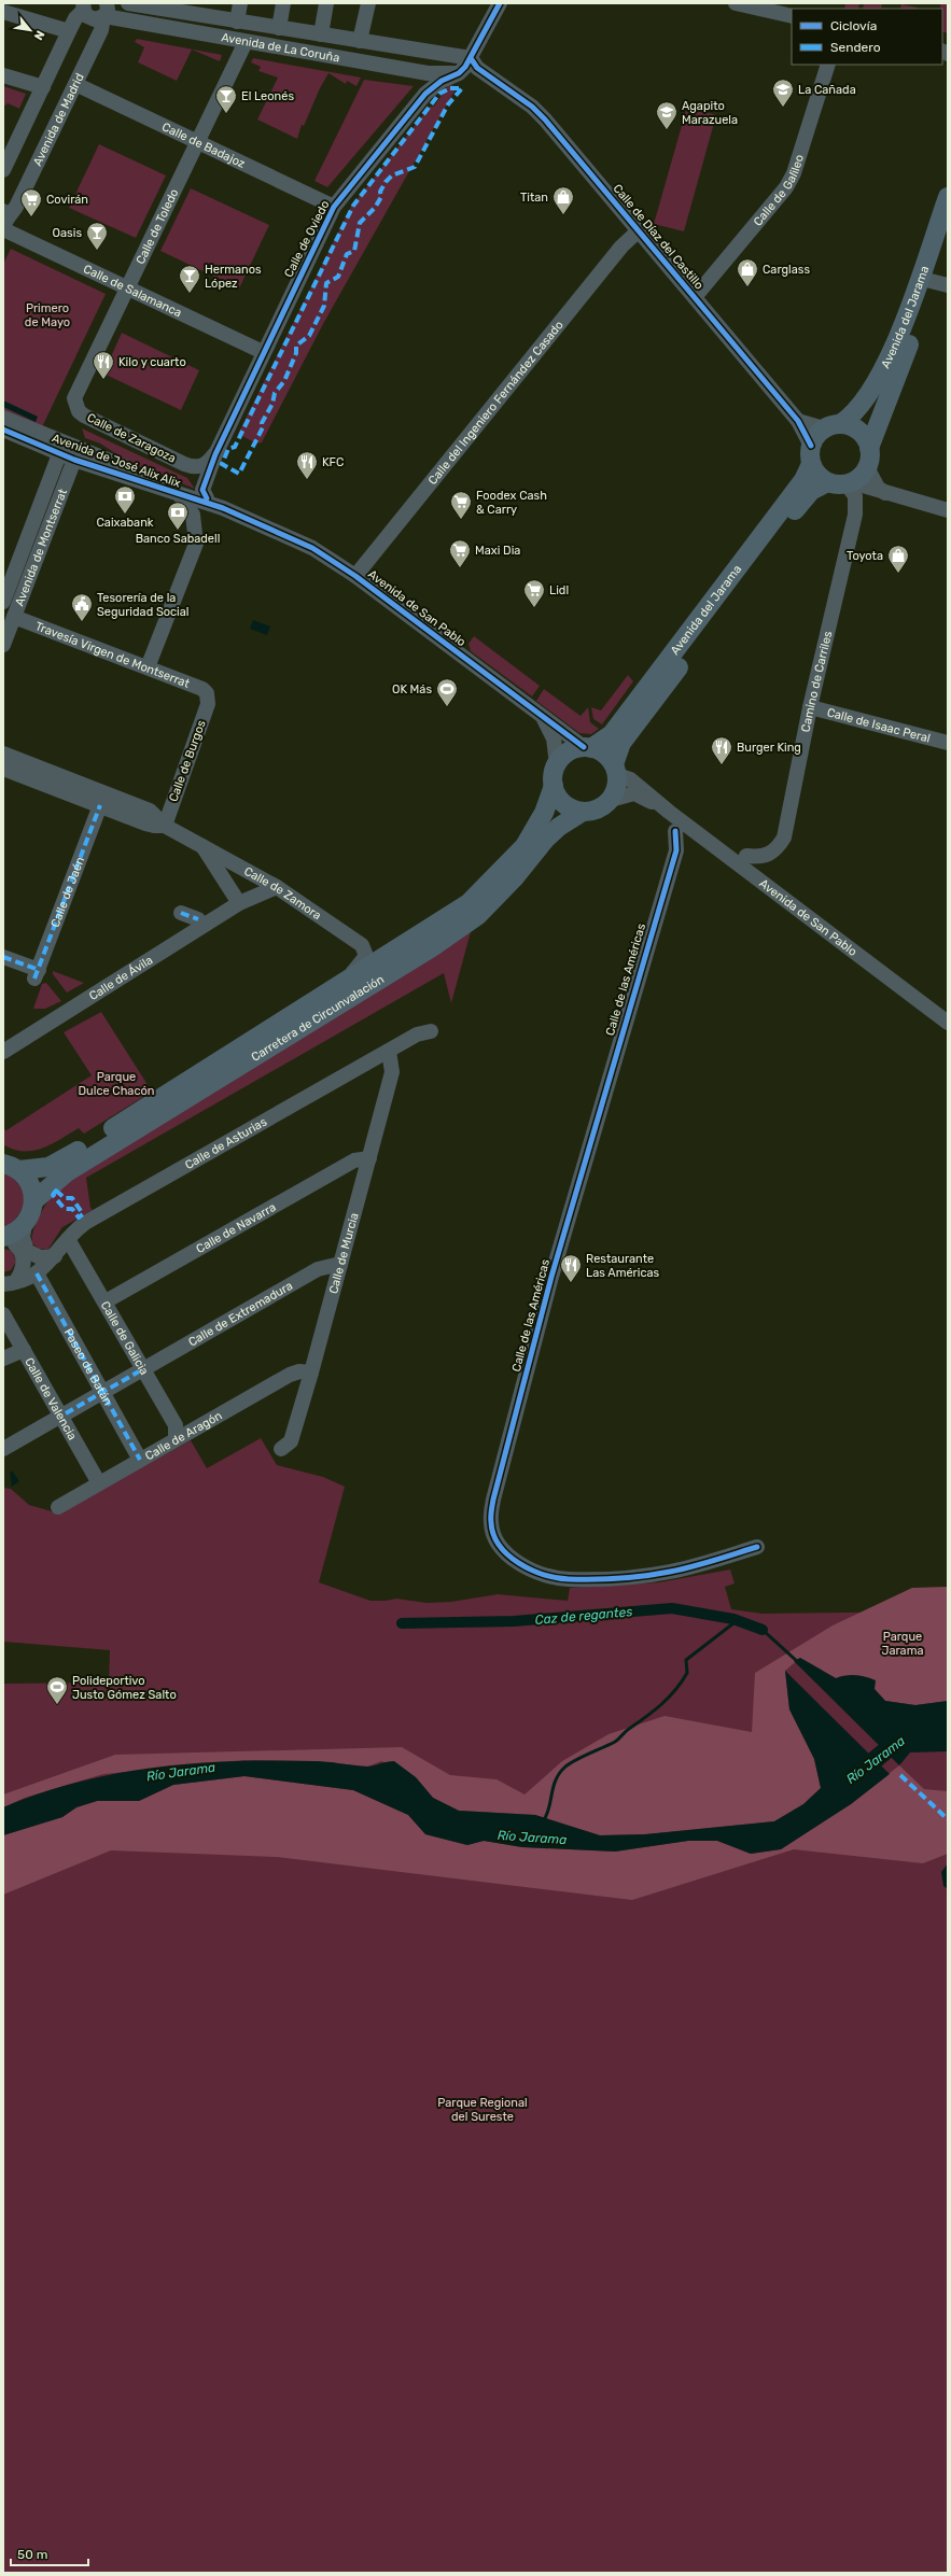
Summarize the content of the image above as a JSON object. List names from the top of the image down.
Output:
{
  "streets": {
    "main road": ["Avenida del Jarama", "Carretera de Circunvalación"],
    "street": [
      "Avenida de La Coruña",
      "Avenida de Madrid",
      "Calle de Badajoz",
      "Calle de Galileo",
      "Calle de Toledo",
      "Calle de Díaz del Castillo",
      "Calle de Oviedo",
      "Calle de Salamanca",
      "Calle del Ingeniero Fernández Casado",
      "Calle de Zaragoza",
      "Avenida de José Alix Alix",
      "Avenida de Montserrat",
      "Avenida de San Pablo",
      "Travesía Virgen de Montserrat",
      "Camino de Carriles",
      "Calle de Isaac Peral",
      "Calle de Burgos",
      "Calle de Jaén",
      "Calle de Zamora",
      "Calle de Ávila",
      "Calle de las Américas",
      "Calle de Asturias",
      "Calle de Navarra",
      "Calle de Murcia",
      "Calle de Extremadura",
      "Calle de Galicia",
      "Paseo de Batán",
      "Calle de Valencia",
      "Calle de Aragón"
    ]
  },
  "crossings": [
    ["Avenida de La Coruña", "Avenida de Madrid"],
    ["Avenida de La Coruña", "Calle de Toledo"],
    ["Avenida de La Coruña", "Calle de Díaz del Castillo"],
    ["Avenida de La Coruña", "Calle de Oviedo"],
    ["Avenida de Madrid", "Calle de Badajoz"],
    ["Avenida de Madrid", "Calle de Salamanca"],
    ["Calle de Badajoz", "Calle de Toledo"],
    ["Calle de Badajoz", "Calle de Oviedo"],
    ["Calle de Galileo", "Calle de Díaz del Castillo"],
    ["Calle de Toledo", "Calle de Salamanca"],
    ["Calle de Toledo", "Calle de Zaragoza"],
    ["Calle de Díaz del Castillo", "Calle de Oviedo"],
    ["Calle de Díaz del Castillo", "Avenida del Jarama"],
    ["Calle de Díaz del Castillo", "Calle del Ingeniero Fernández Casado"],
    ["Calle de Díaz del Castillo", "Camino de Carriles"],
    ["Calle de Oviedo", "Calle de Salamanca"],
    ["Calle de Oviedo", "Calle de Zaragoza"],
    ["Calle de Oviedo", "Avenida de José Alix Alix"],
    ["Avenida del Jarama", "Avenida de San Pablo"],
    ["Avenida del Jarama", "Camino de Carriles"],
    ["Avenida del Jarama", "Carretera de Circunvalación"],
    ["Calle del Ingeniero Fernández Casado", "Avenida de San Pablo"],
    ["Calle de Zaragoza", "Avenida de José Alix Alix"],
    ["Avenida de José Alix Alix", "Avenida de Montserrat"],
    ["Avenida de José Alix Alix", "Avenida de San Pablo"],
    ["Avenida de Montserrat", "Travesía Virgen de Montserrat"],
    ["Avenida de San Pablo", "Carretera de Circunvalación"],
    ["Travesía Virgen de Montserrat", "Calle de Burgos"],
    ["Camino de Carriles", "Calle de Isaac Peral"],
    ["Calle de Burgos", "Calle de Zamora"],
    ["Calle de Jaén", "Calle de Zamora"],
    ["Calle de Zamora", "Calle de Ávila"],
    ["Calle de Zamora", "Carretera de Circunvalación"],
    ["Calle de Asturias", "Calle de Murcia"],
    ["Calle de Asturias", "Calle de Galicia"],
    ["Calle de Asturias", "Paseo de Batán"],
    ["Calle de Navarra", "Calle de Murcia"],
    ["Calle de Navarra", "Calle de Galicia"],
    ["Calle de Murcia", "Calle de Extremadura"],
    ["Calle de Murcia", "Calle de Aragón"],
    ["Calle de Extremadura", "Calle de Galicia"],
    ["Calle de Extremadura", "Paseo de Batán"],
    ["Calle de Extremadura", "Calle de Valencia"],
    ["Calle de Galicia", "Calle de Aragón"],
    ["Paseo de Batán", "Calle de Aragón"],
    ["Calle de Valencia", "Calle de Aragón"]
  ],
  "water": ["Caz de regantes", "Río Jarama"],
  "parks": [
    "Primero de Mayo",
    "Parque Dulce Chacón",
    "Parque Jarama",
    "Parque Regional del Sureste"
  ],
  "places": {
    "school or university": ["La Cañada", "Agapito Marazuela"],
    "bar": ["El Leonés", "Oasis", "Hermanos López"],
    "shop": ["Titan", "Carglass", "Toyota"],
    "supermarket": [
      "Covirán",
      "Foodex Cash & Carry",
      "Maxi Dia",
      "Lidl"
    ],
    "restaurant": [
      "Kilo y cuarto",
      "KFC",
      "Burger King",
      "Restaurante Las Américas"
    ],
    "bank": ["Caixabank", "Banco Sabadell"],
    "public building": ["Tesorería de la Seguridad Social"],
    "sports": ["OK Más", "Polideportivo Justo Gómez Salto"]
  },
  "legend": ["Ciclovía", "Sendero"],
  "scale_bar": "50 m",
  "north": "bottom right"
}
